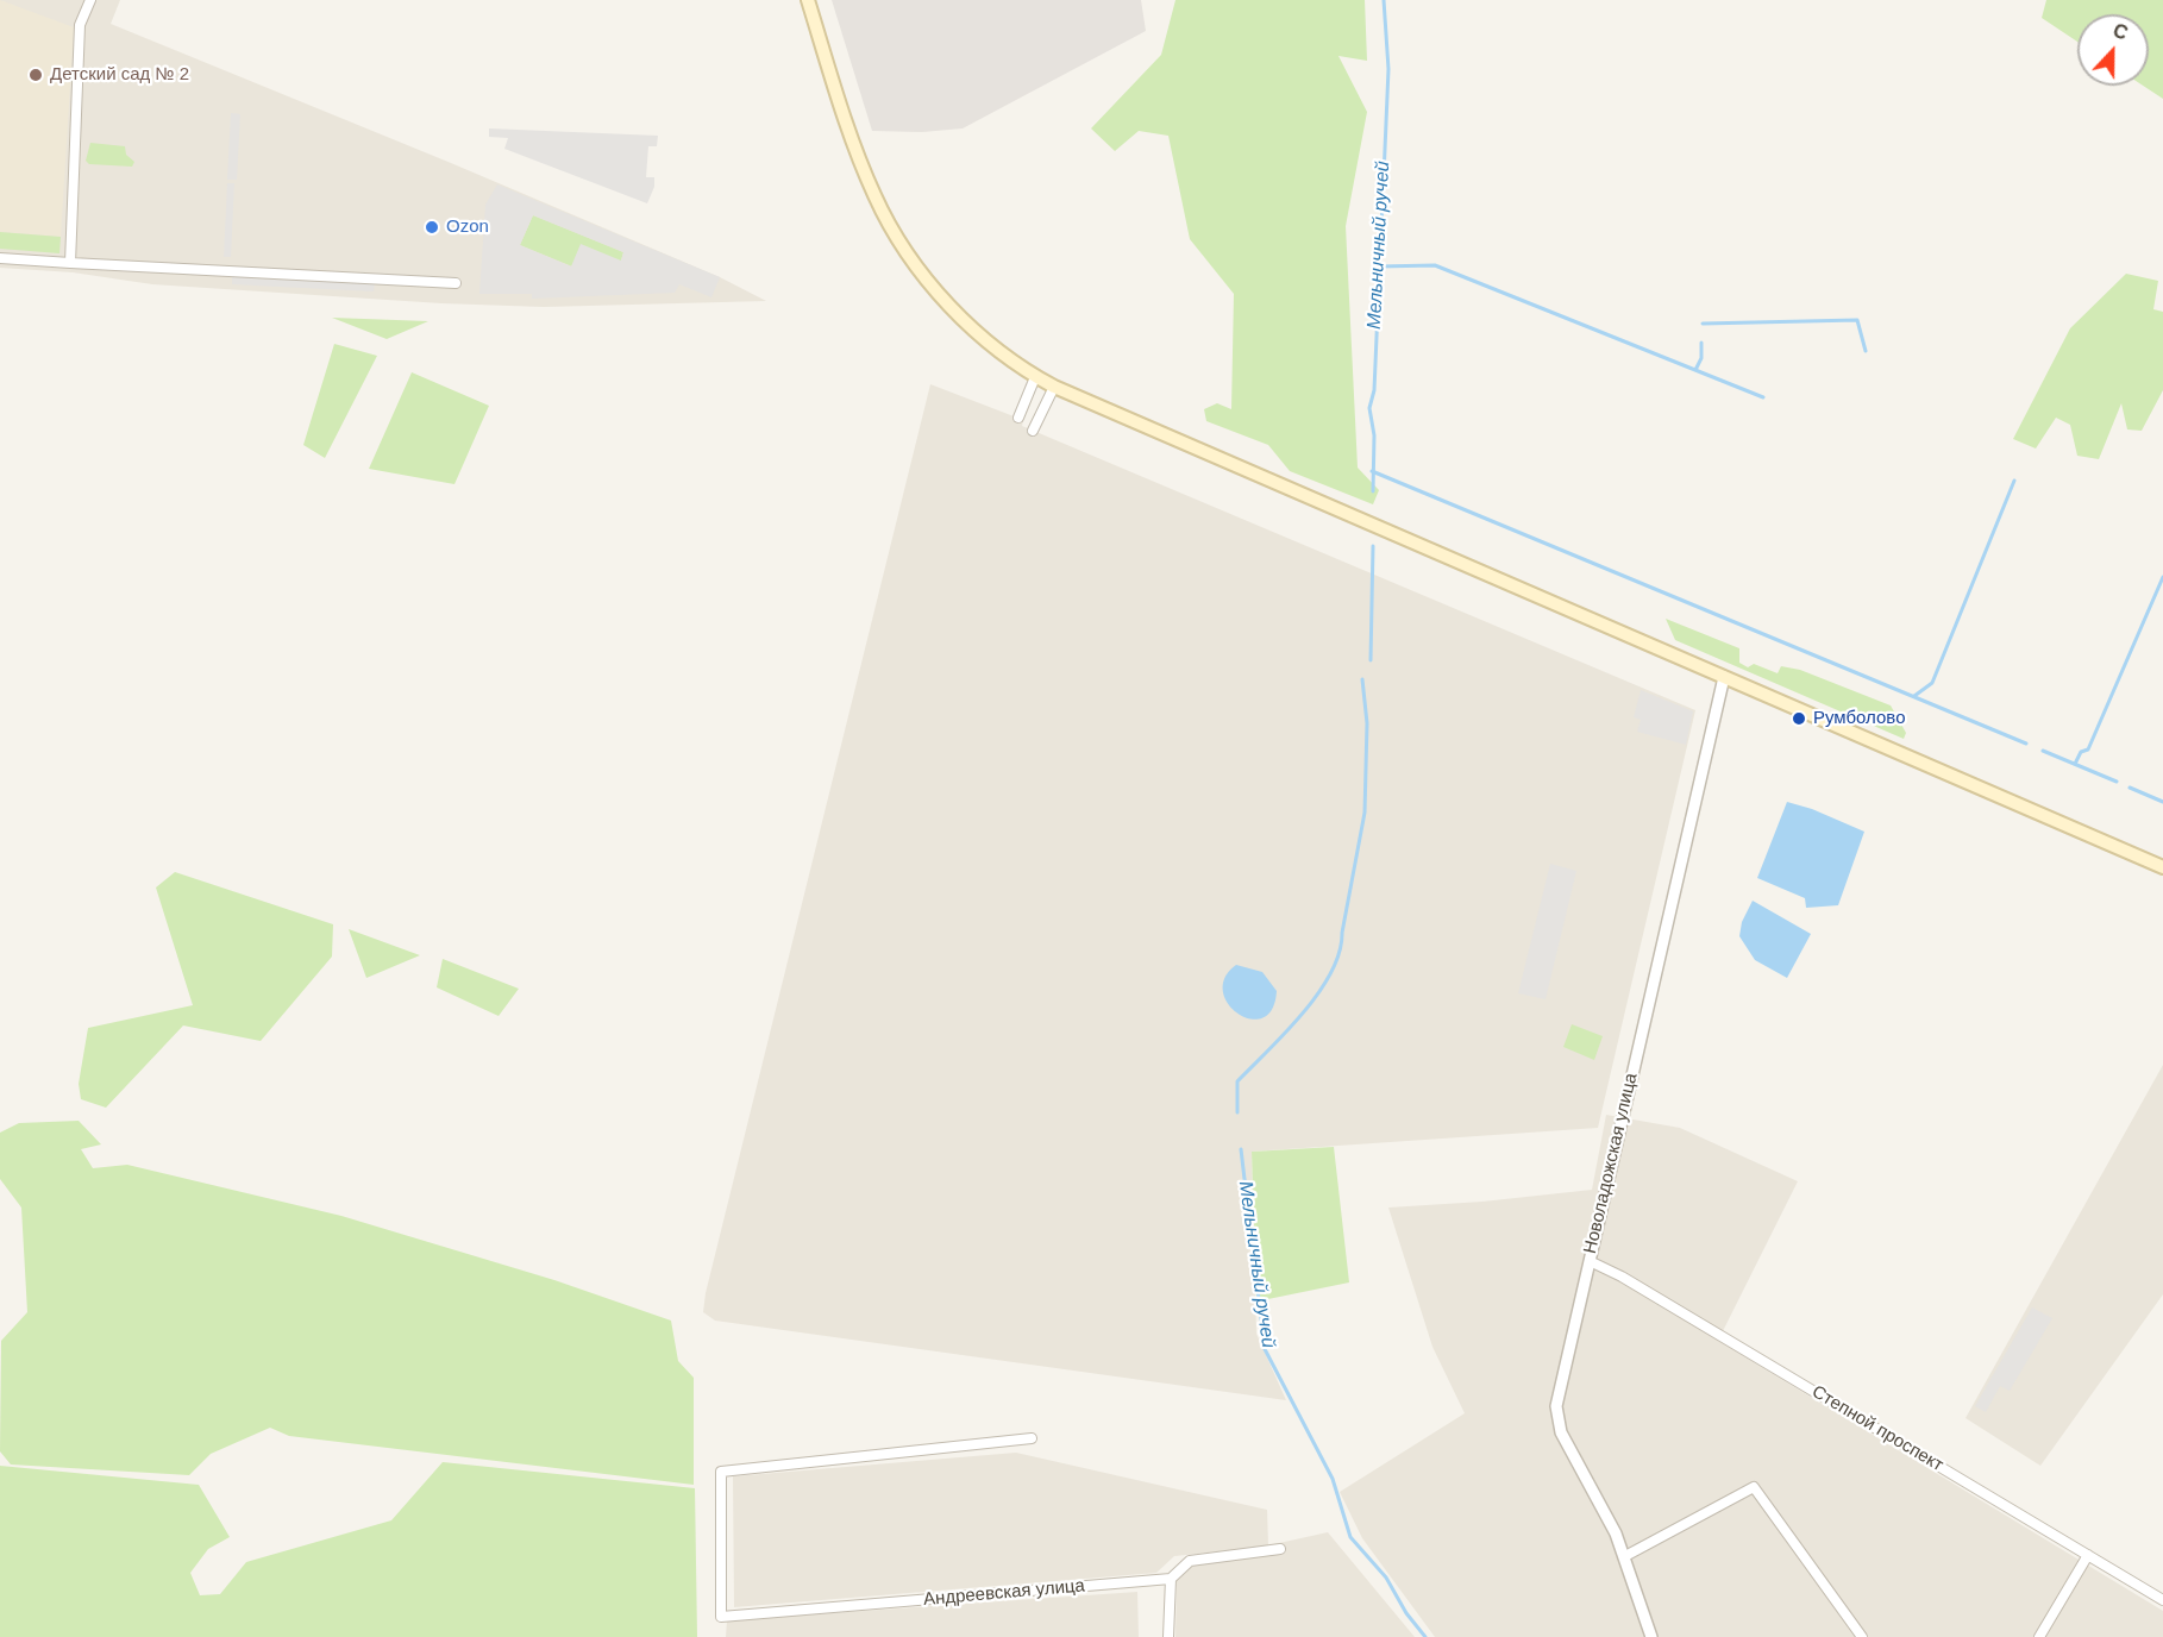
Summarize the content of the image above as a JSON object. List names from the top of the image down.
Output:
{
  "streets": {
    "street": ["Новоладожская улица", "Степной проспект", "Андреевская улица"]
  },
  "crossings": [
    ["Новоладожская улица", "Степной проспект"]
  ],
  "water": ["Мельничный ручей"],
  "places": ["Детский сад № 2", "Ozon", "Румболово"],
  "north": "top"
}
